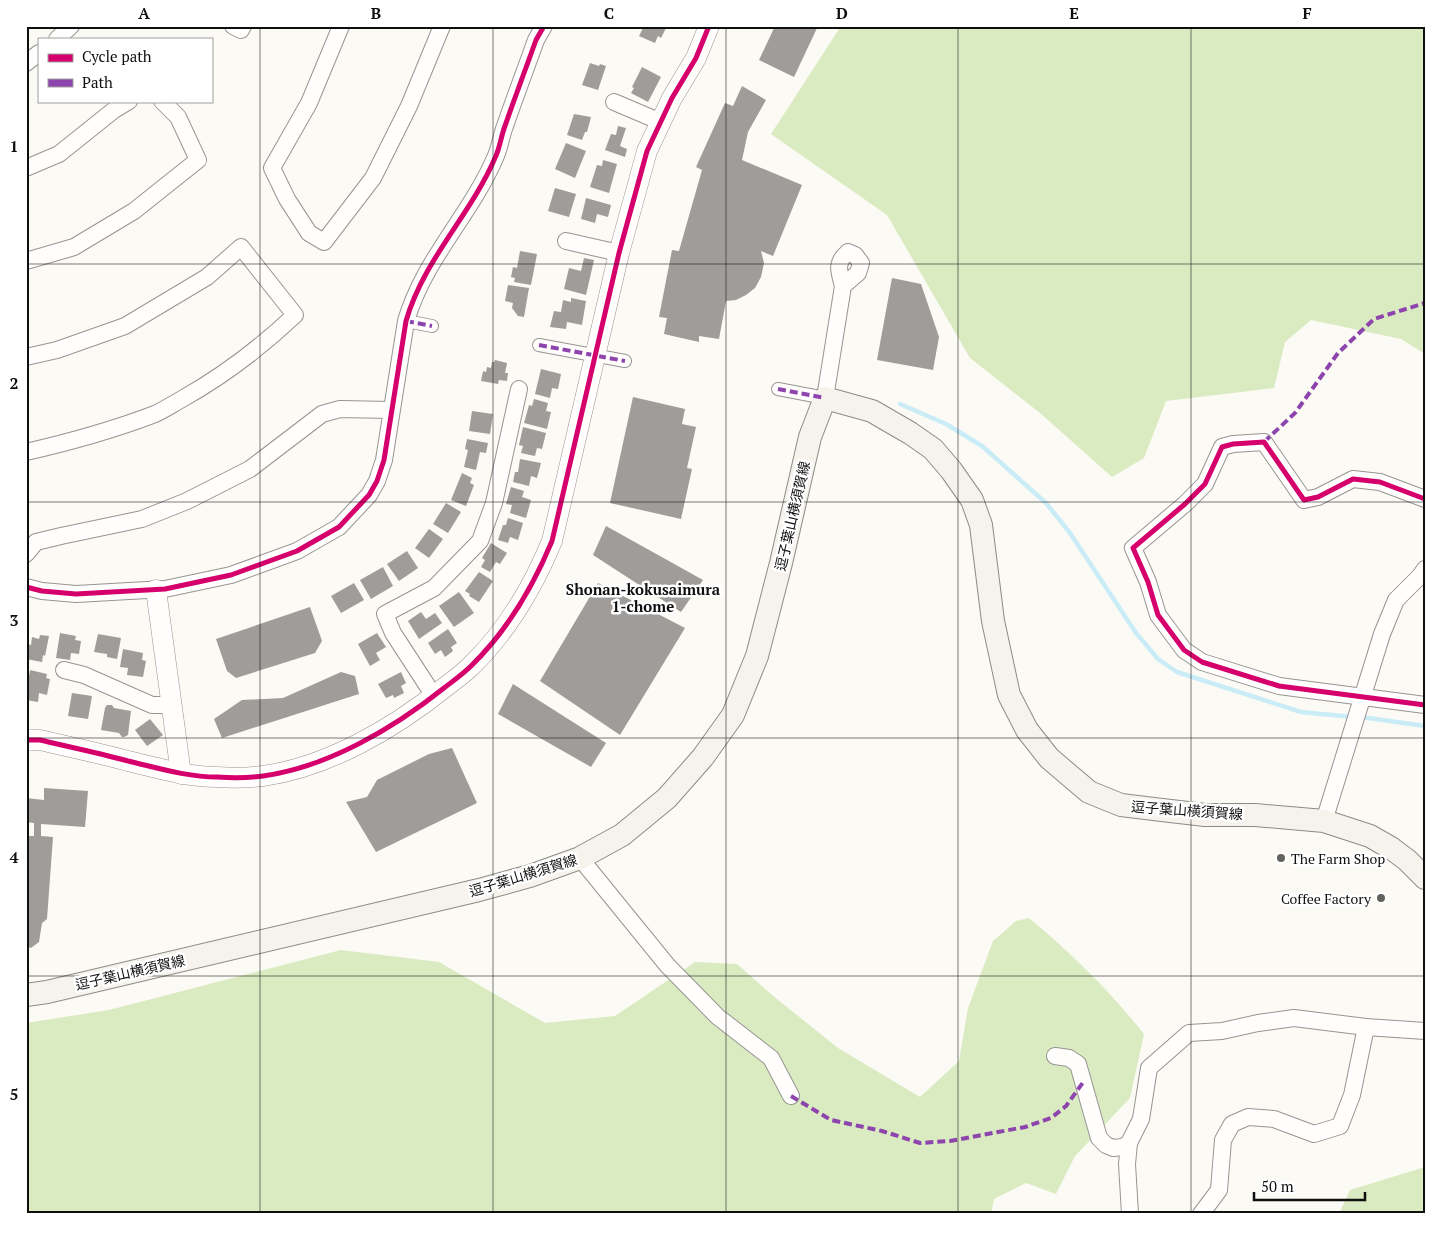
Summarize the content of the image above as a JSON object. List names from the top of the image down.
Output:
{
  "streets": {
    "main road": ["逗子葉山横須賀線"]
  },
  "districts": ["Shonan-kokusaimura 1-chome"],
  "places": ["The Farm Shop", "Coffee Factory"],
  "legend": ["Cycle path", "Path"],
  "scale_bar": "50 m",
  "grid": {
    "columns": [
      "A",
      "B",
      "C",
      "D",
      "E",
      "F"
    ],
    "rows": [
      "1",
      "2",
      "3",
      "4",
      "5"
    ]
  }
}
